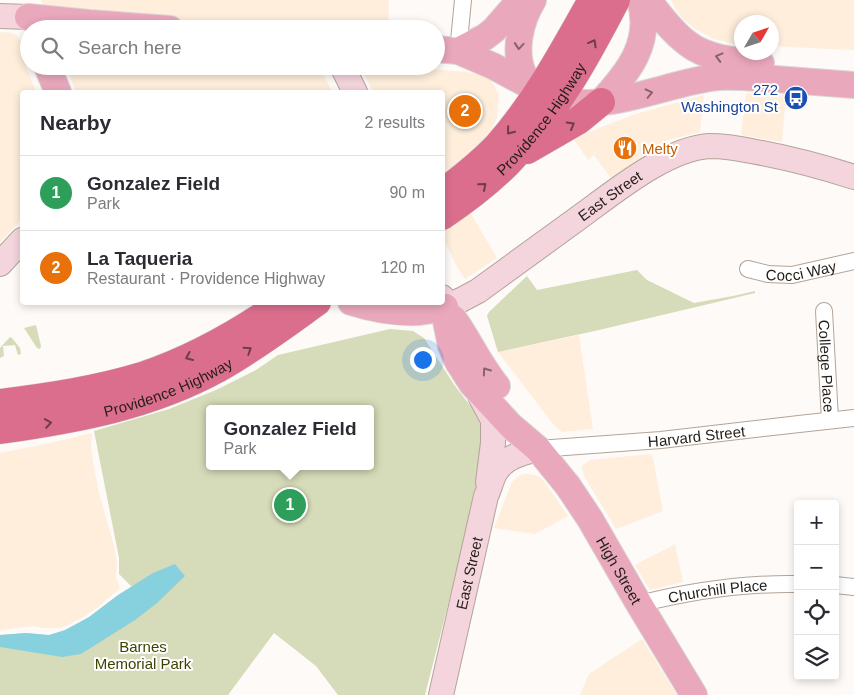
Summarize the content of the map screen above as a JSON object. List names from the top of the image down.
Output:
{
  "streets": {
    "highway": ["Providence Highway"],
    "main road": ["East Street", "High Street"],
    "street": [
      "Cocci Way",
      "College Place",
      "Harvard Street",
      "Churchill Place"
    ]
  },
  "crossings": [
    ["East Street", "Harvard Street"],
    ["East Street", "High Street"],
    ["College Place", "Harvard Street"],
    ["Harvard Street", "High Street"],
    ["High Street", "Churchill Place"]
  ],
  "parks": ["Barnes Memorial Park"],
  "places": {
    "bus stop": ["272 Washington St"],
    "restaurant": ["Melty"]
  },
  "north": "top right",
  "page": {
    "search": "Search here",
    "heading": ["Nearby", "2 results"],
    "pins": ["2", "1"],
    "list": [
      {
        "mark": "1",
        "name": "Gonzalez Field",
        "note": "Park",
        "value": "90 m"
      },
      {
        "mark": "2",
        "name": "La Taqueria",
        "note": "Restaurant · Providence Highway",
        "value": "120 m"
      }
    ],
    "popup": ["Gonzalez Field", "Park"],
    "map_buttons": ["+", "−"]
  }
}
